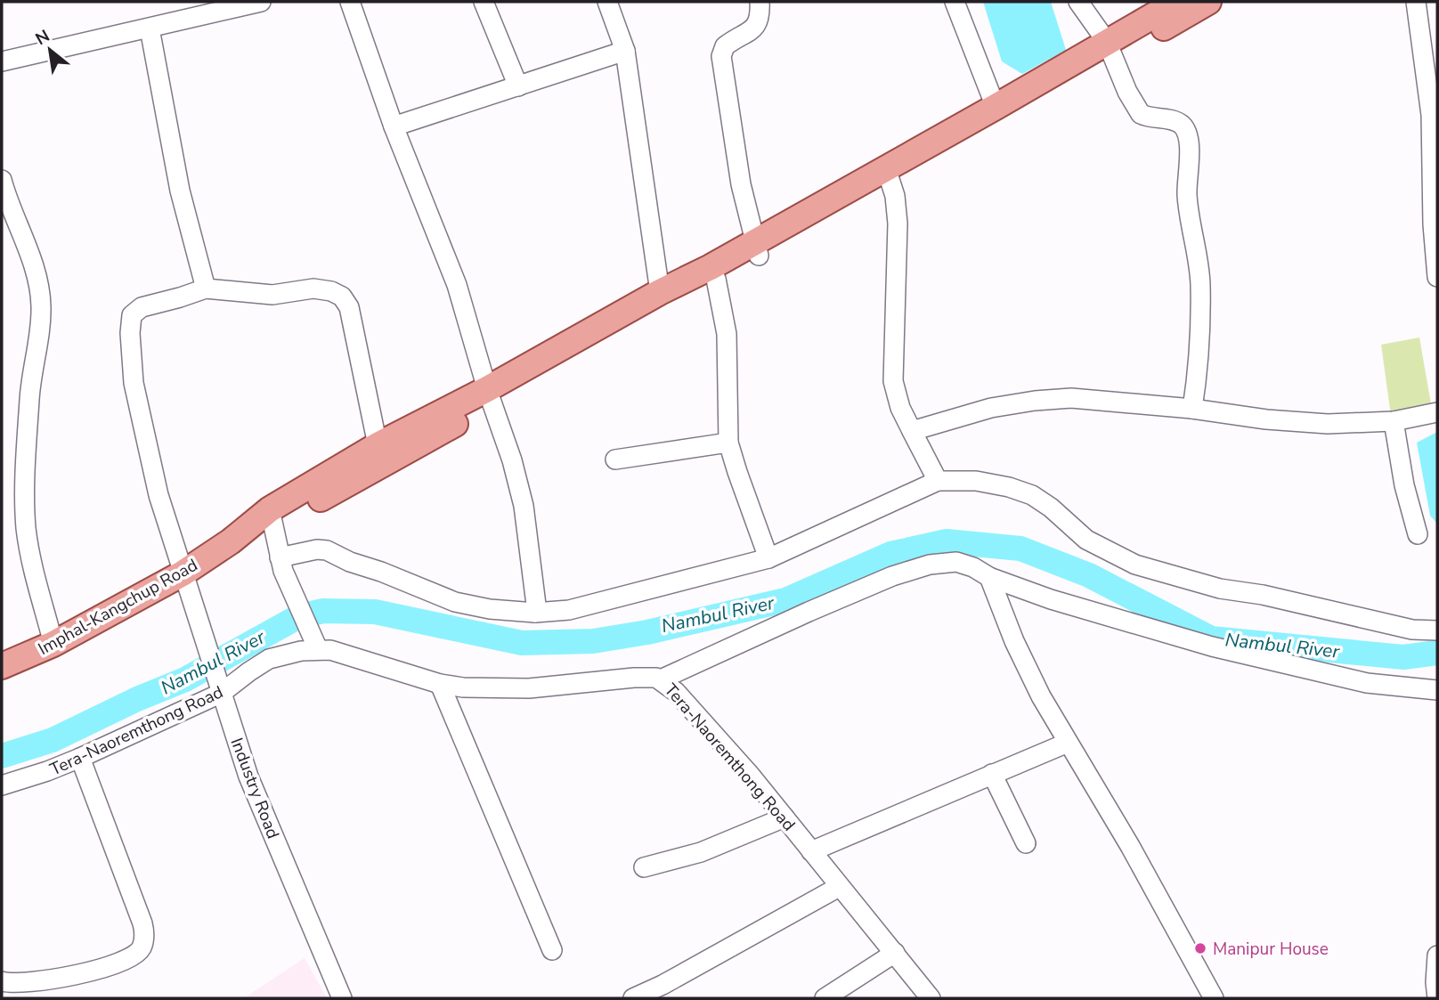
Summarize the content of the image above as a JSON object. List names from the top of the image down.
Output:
{
  "streets": {
    "main road": ["Imphal-Kangchup Road"],
    "street": ["Tera-Naoremthong Road", "Industry Road"]
  },
  "crossings": [
    ["Imphal-Kangchup Road", "Industry Road"],
    ["Tera-Naoremthong Road", "Industry Road"]
  ],
  "water": ["Nambul River"],
  "places": ["Manipur House"],
  "north": "top left"
}
